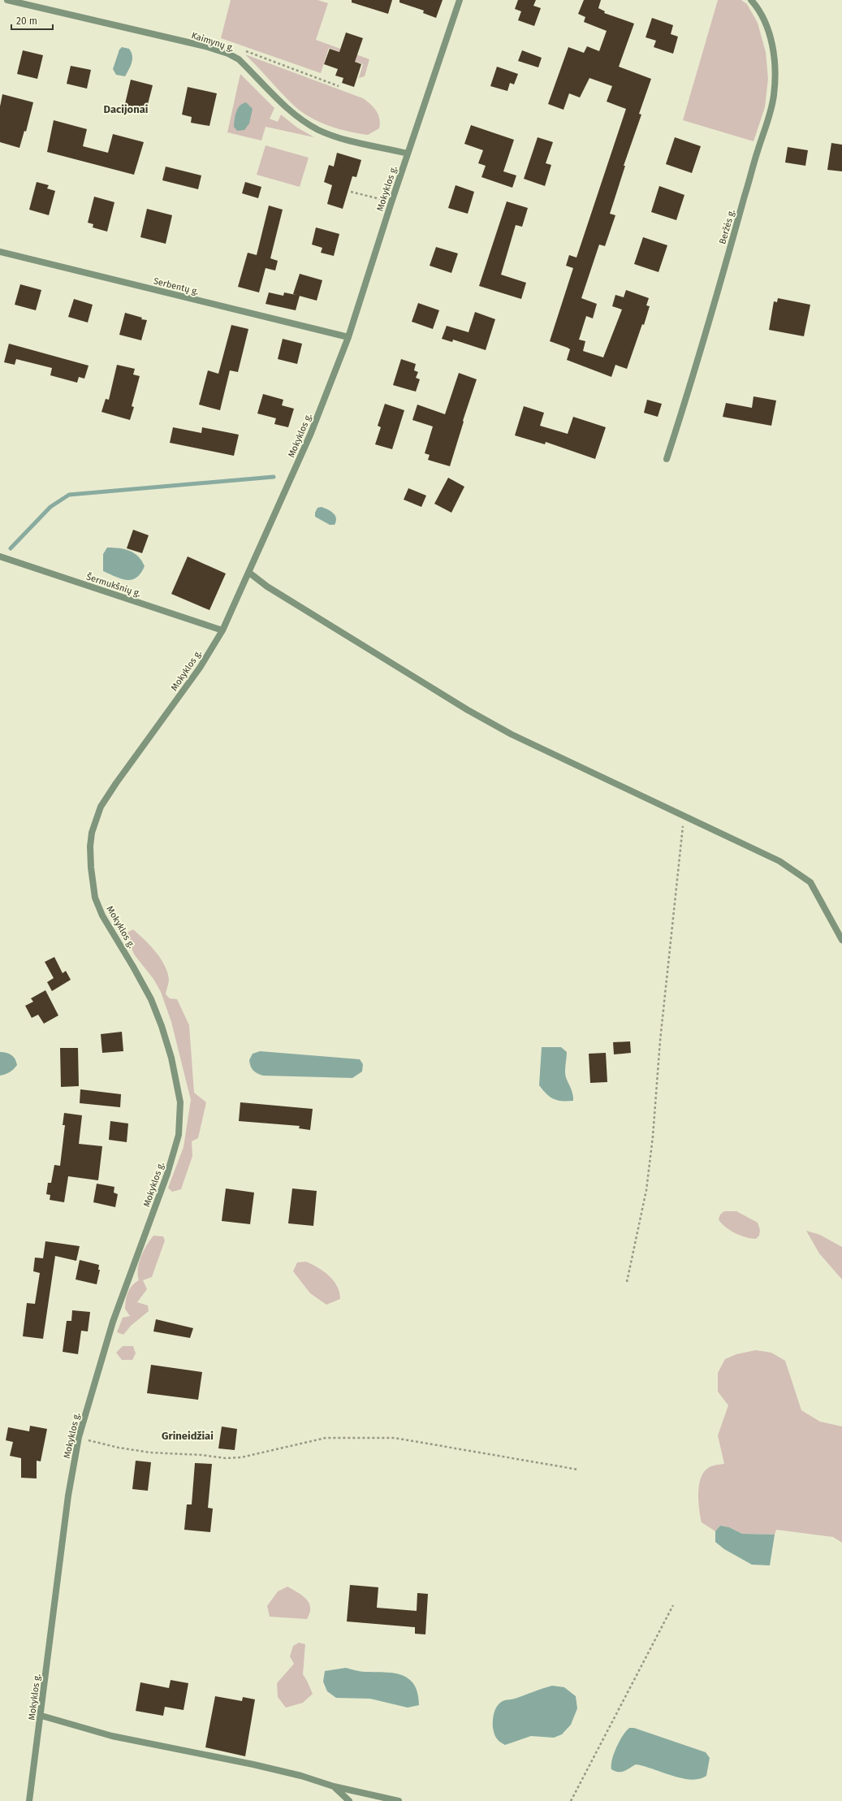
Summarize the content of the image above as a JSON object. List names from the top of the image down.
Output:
{
  "streets": {
    "street": [
      "Kaimynų g.",
      "Mokyklos g.",
      "Beržės g.",
      "Serbentų g.",
      "Šermukšnių g."
    ]
  },
  "crossings": [
    ["Kaimynų g.", "Mokyklos g."],
    ["Mokyklos g.", "Serbentų g."],
    ["Mokyklos g.", "Šermukšnių g."]
  ],
  "districts": ["Dacijonai", "Grineidžiai"],
  "scale_bar": "20 m"
}
